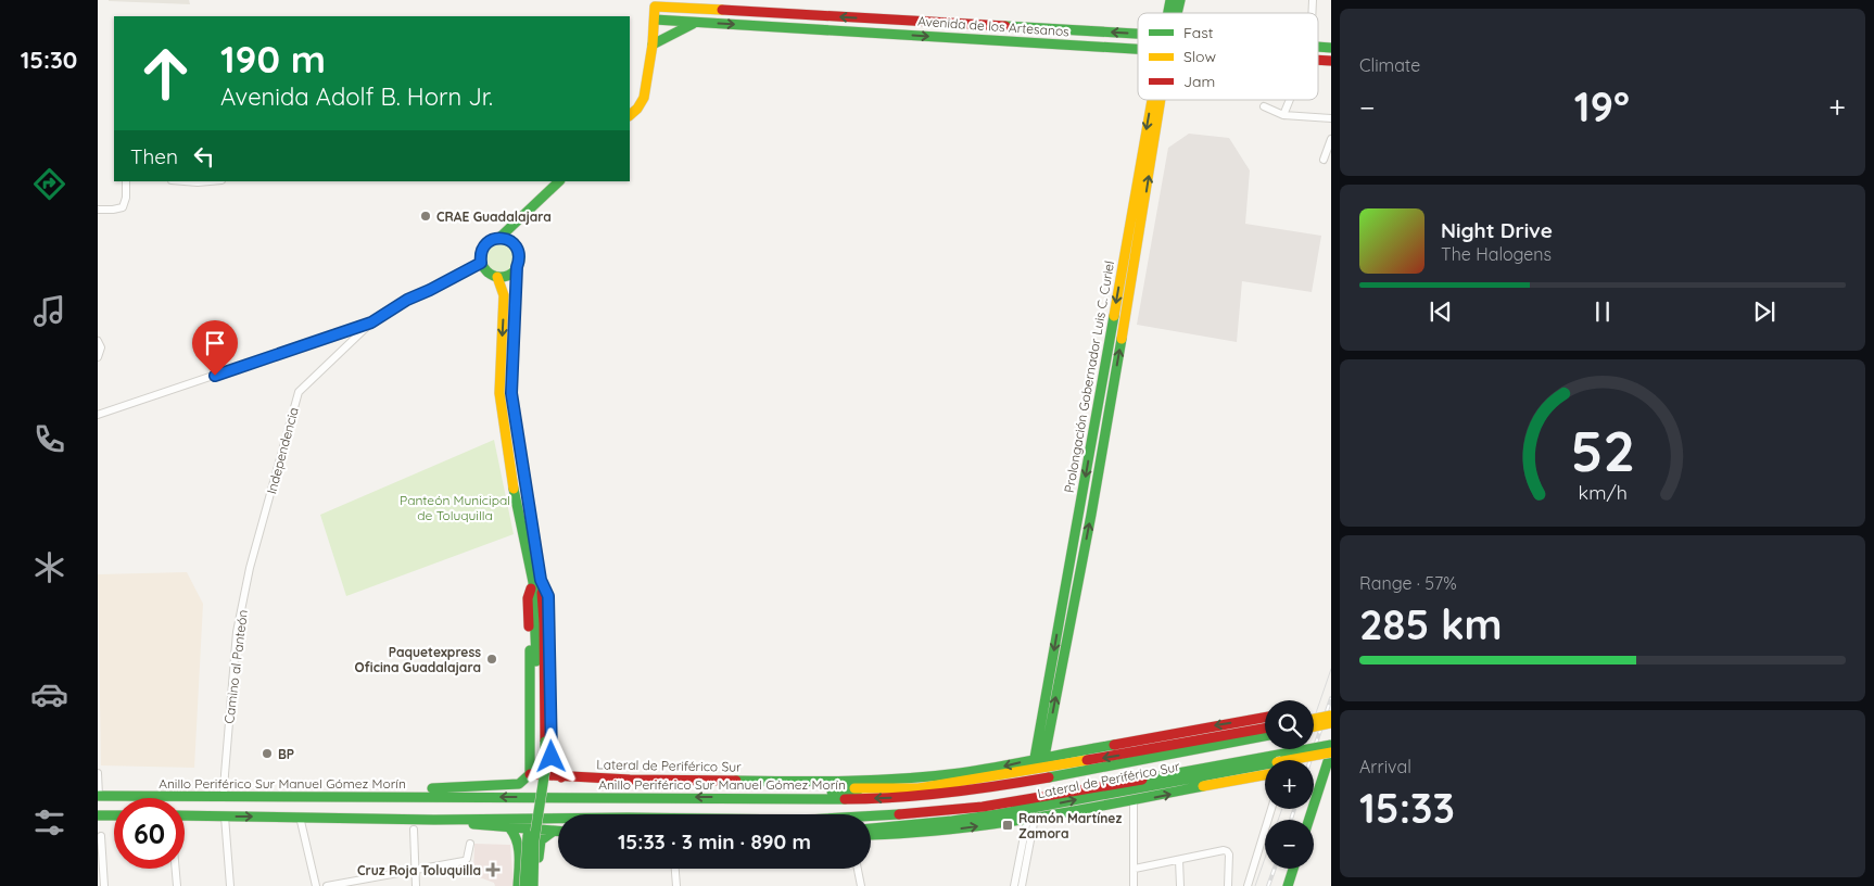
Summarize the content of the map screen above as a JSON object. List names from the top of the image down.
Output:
{
  "streets": {
    "main road": [
      "Avenida de los Artesanos",
      "Prolongación Gobernador Luis C. Curiel",
      "Lateral de Periférico Sur",
      "Anillo Periférico Sur Manuel Gómez Morín"
    ],
    "street": ["Independencia", "Camino al Panteón"]
  },
  "crossings": [
    ["Independencia", "Camino al Panteón"],
    ["Camino al Panteón", "Anillo Periférico Sur Manuel Gómez Morín"]
  ],
  "parks": ["Panteón Municipal de Toluquilla"],
  "places": {
    "other": ["CRAE Guadalajara", "Paquetexpress Oficina Guadalajara", "BP"],
    "transit": ["Ramón Martínez Zamora"],
    "health": ["Cruz Roja Toluquilla"]
  },
  "legend": ["Fast", "Slow", "Jam"],
  "page": {
    "tabs": "15:30",
    "tile": [
      "Climate",
      ["Range · 57%", "285 km"],
      ["Arrival", "15:33"]
    ],
    "turn": ["190 m", "Avenida Adolf B. Horn Jr."],
    "heat": ["−", "19°", "+"],
    "then": "Then",
    "song": ["Night Drive", "The Halogens"],
    "map_buttons": ["+", "−"],
    "limit": "60",
    "trip": "15:33 · 3 min · 890 m",
    "gauge": ["52", "km/h"]
  }
}
